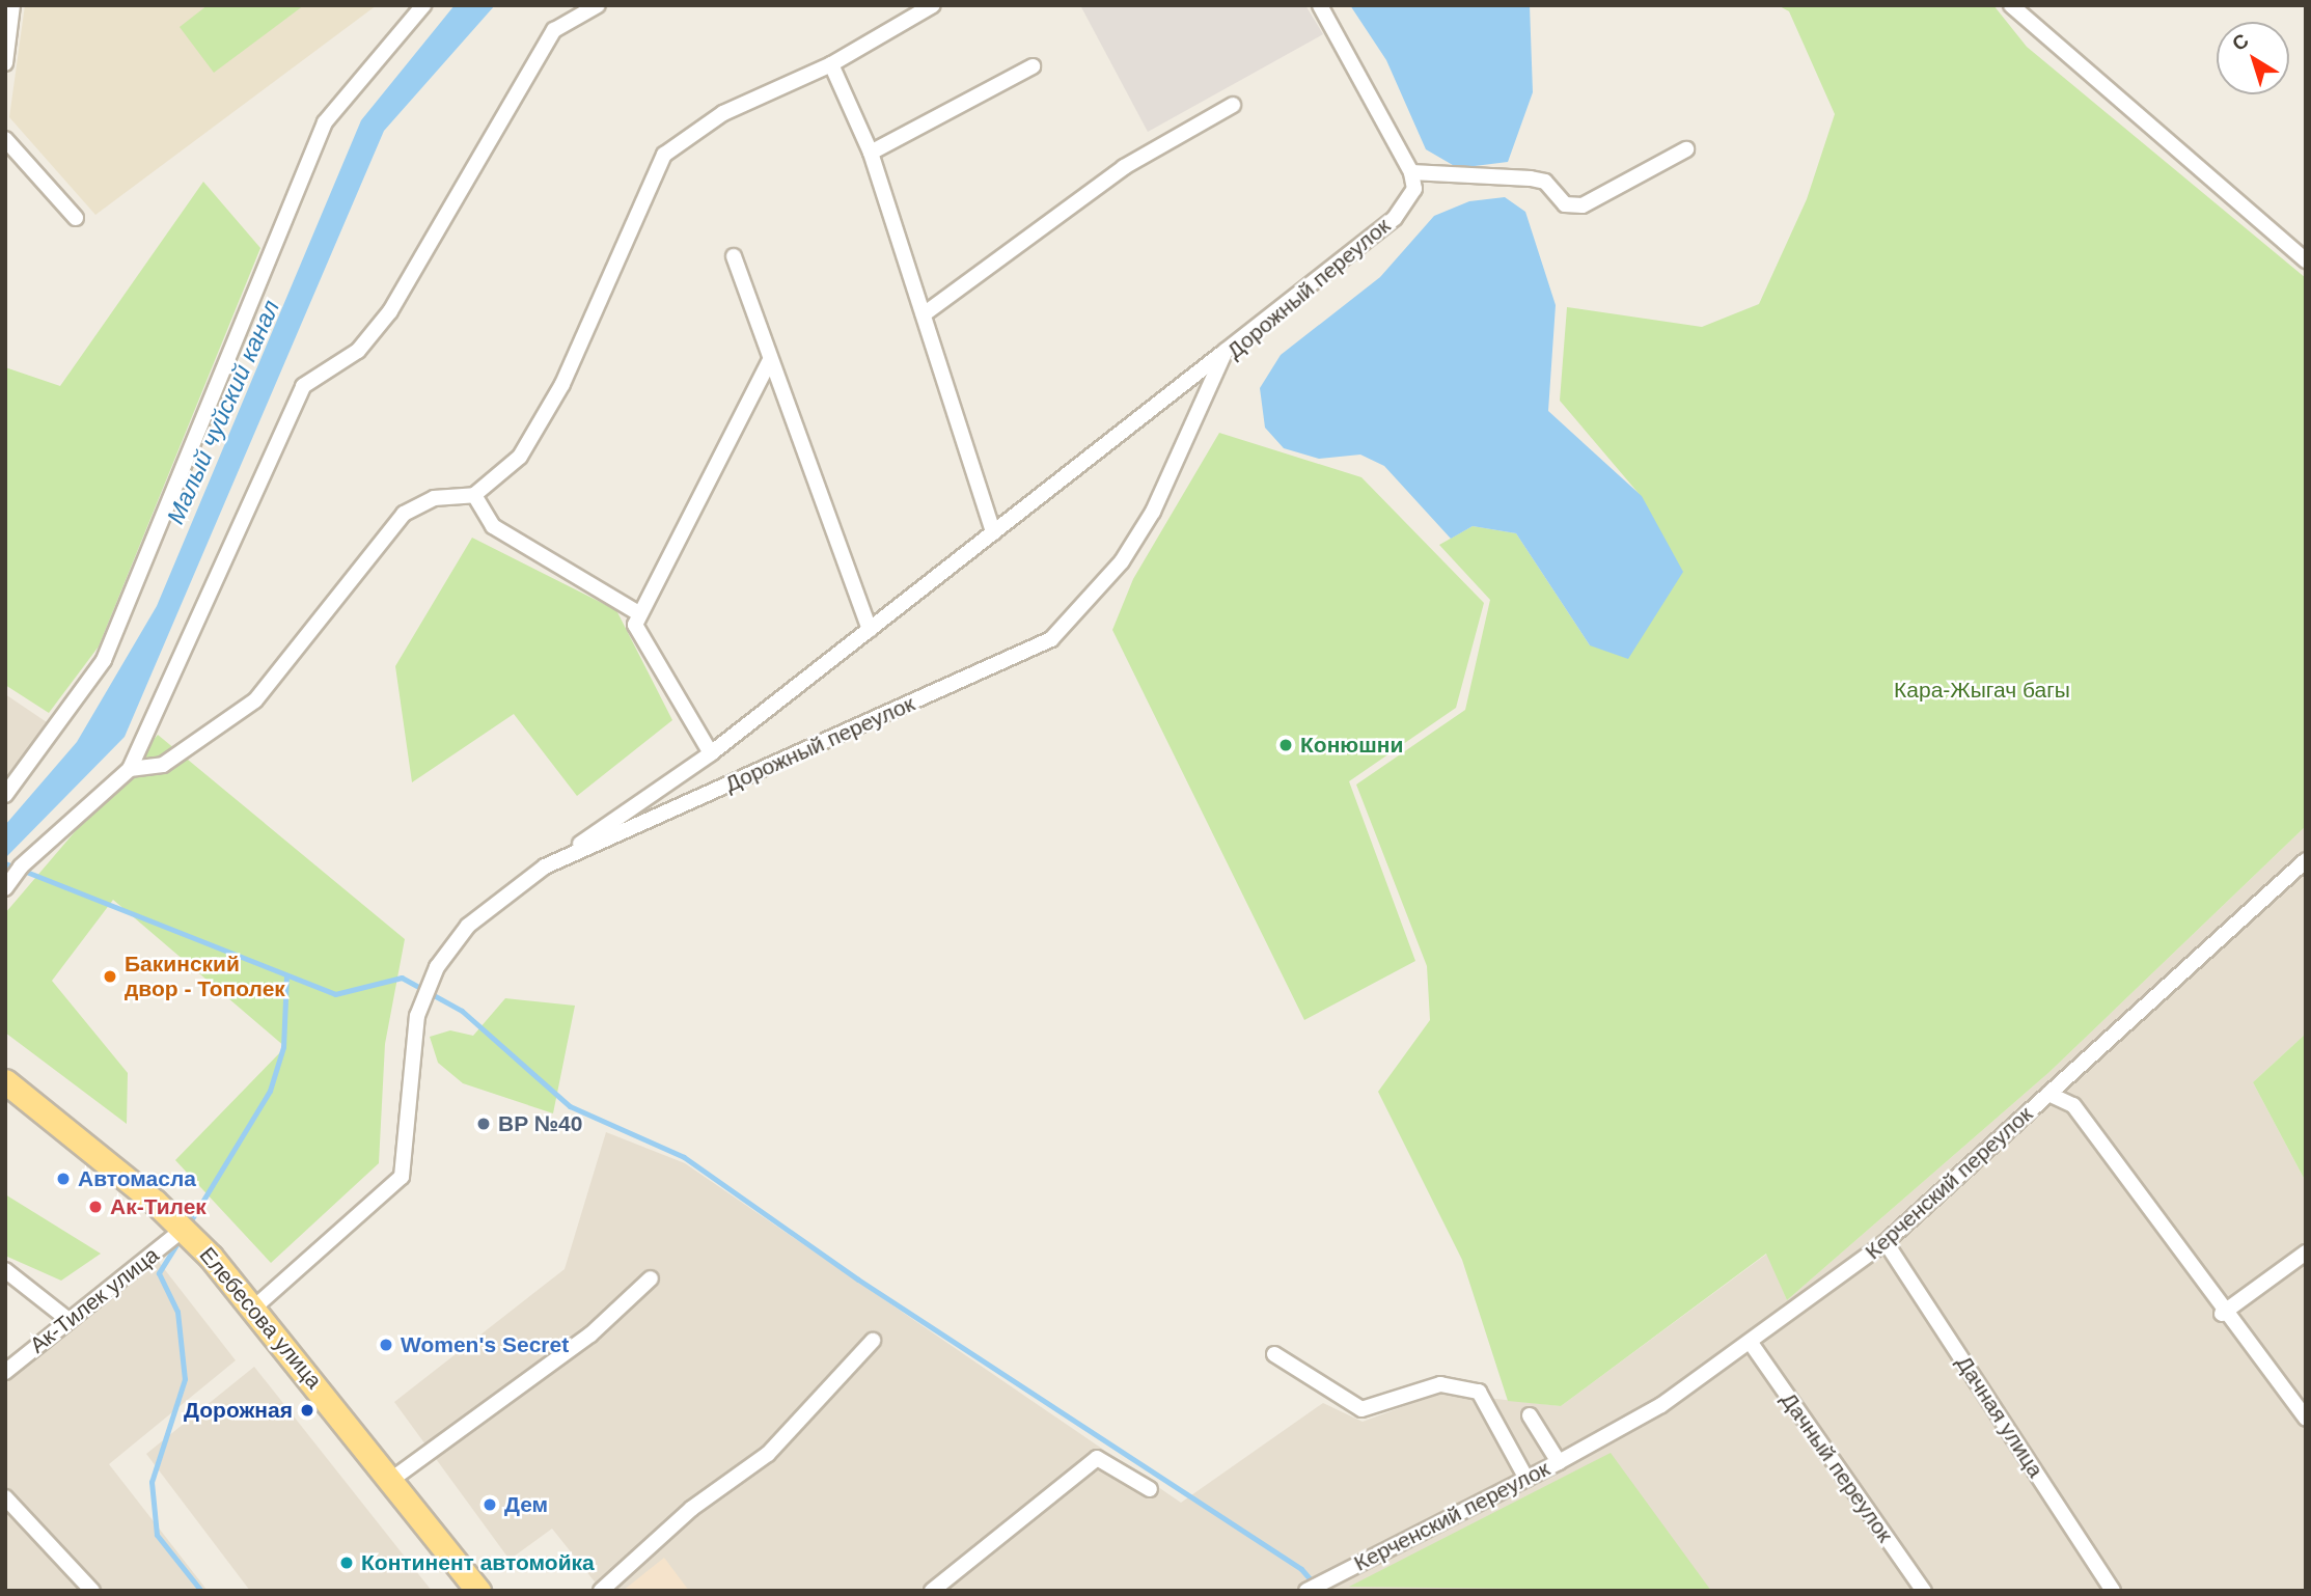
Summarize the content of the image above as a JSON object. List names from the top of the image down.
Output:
{
  "streets": {
    "main road": ["Елебесова улица"],
    "street": [
      "Дорожный переулок",
      "Керченский переулок",
      "Ак-Тилек улица",
      "Дачная улица",
      "Дачный переулок"
    ]
  },
  "crossings": [
    ["Дорожный переулок", "Елебесова улица"],
    ["Керченский переулок", "Дачная улица"],
    ["Керченский переулок", "Дачный переулок"],
    ["Ак-Тилек улица", "Елебесова улица"]
  ],
  "water": ["Малый чуйский канал"],
  "parks": ["Кара-Жыгач багы"],
  "places": [
    "Конюшни",
    "Бакинский двор - Тополек",
    "BP №40",
    "Автомасла",
    "Ак-Тилек",
    "Women's Secret",
    "Дорожная",
    "Дем",
    "Континент автомойка"
  ],
  "north": "top left"
}
